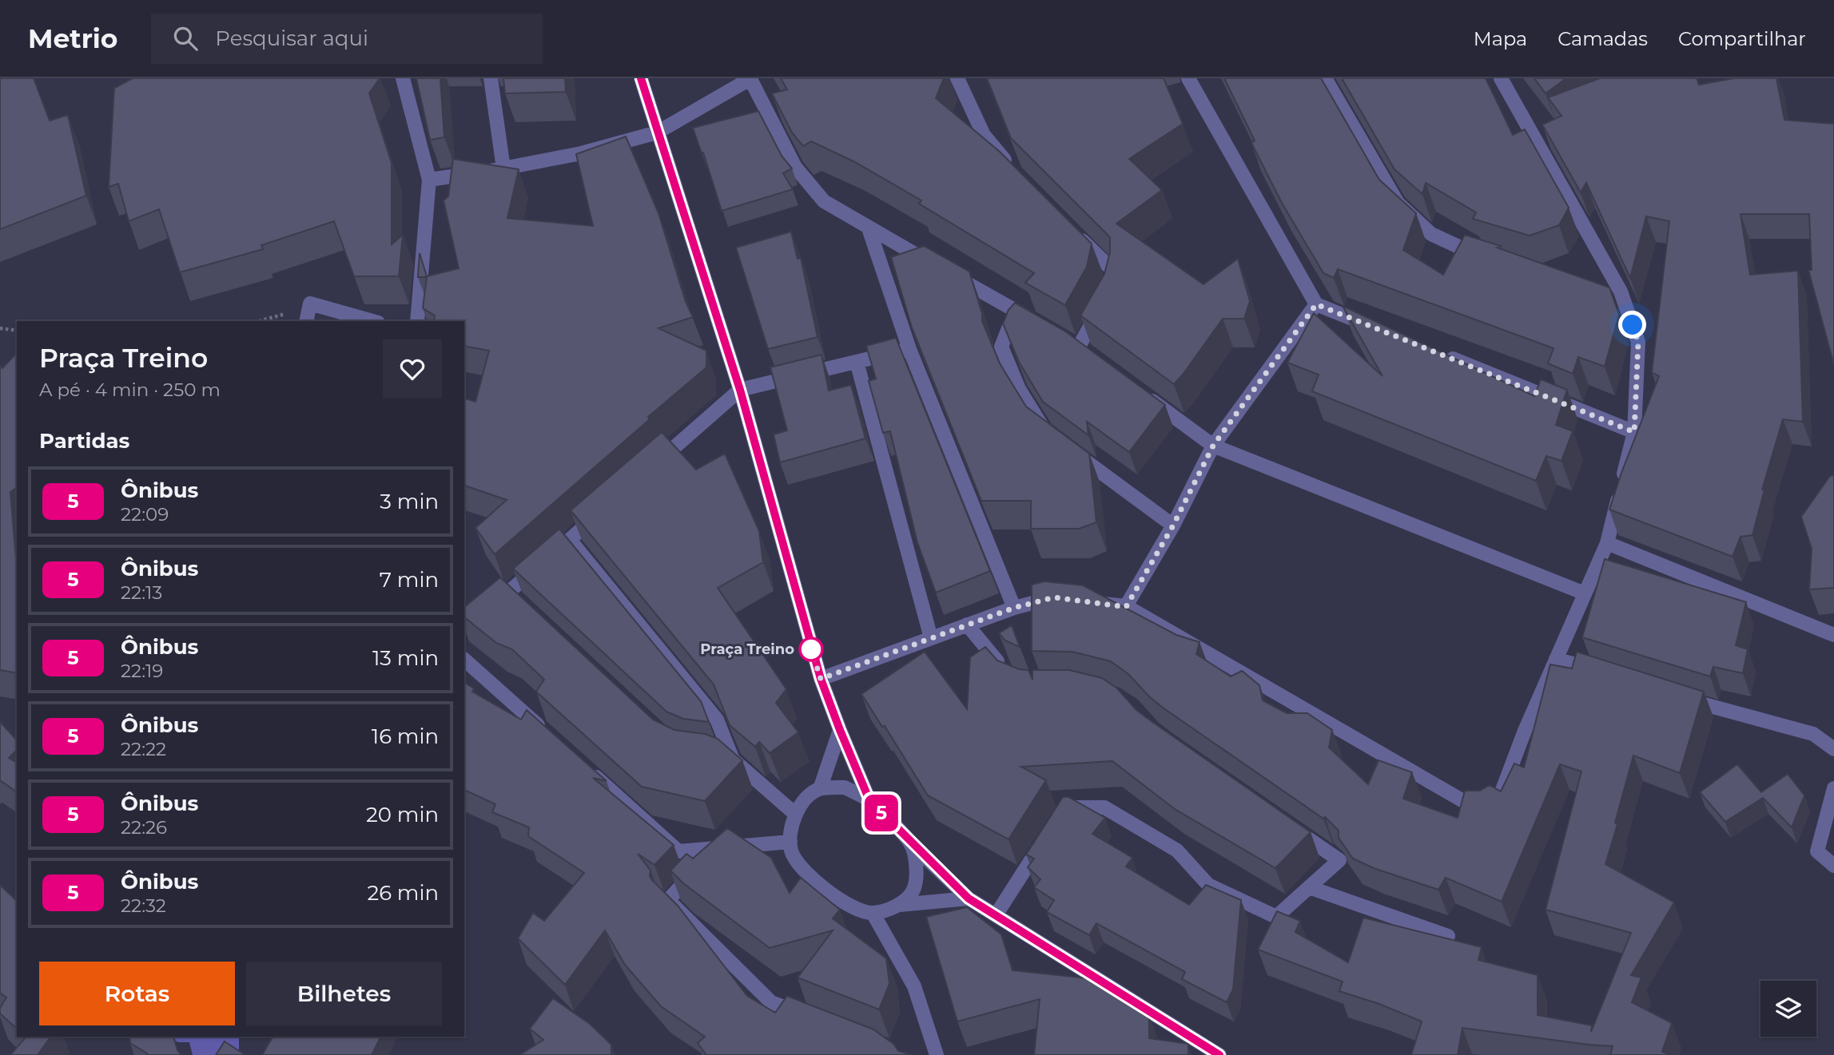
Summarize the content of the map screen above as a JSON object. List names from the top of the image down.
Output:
{
  "places": ["Praça Treino"],
  "lines": ["bus line 5"],
  "page": {
    "header": "Metrio",
    "search": "Pesquisar aqui",
    "nav": ["Mapa", "Camadas", "Compartilhar"],
    "on_map": "5",
    "heading": [
      ["Praça Treino", "A pé · 4 min · 250 m"],
      "Partidas"
    ],
    "list": [
      {
        "mark": "5",
        "name": "Ônibus",
        "note": "22:09",
        "value": "3 min"
      },
      {
        "mark": "5",
        "name": "Ônibus",
        "note": "22:13",
        "value": "7 min"
      },
      {
        "mark": "5",
        "name": "Ônibus",
        "note": "22:19",
        "value": "13 min"
      },
      {
        "mark": "5",
        "name": "Ônibus",
        "note": "22:22",
        "value": "16 min"
      },
      {
        "mark": "5",
        "name": "Ônibus",
        "note": "22:26",
        "value": "20 min"
      },
      {
        "mark": "5",
        "name": "Ônibus",
        "note": "22:32",
        "value": "26 min"
      }
    ],
    "buttons": ["Rotas", "Bilhetes"]
  }
}
